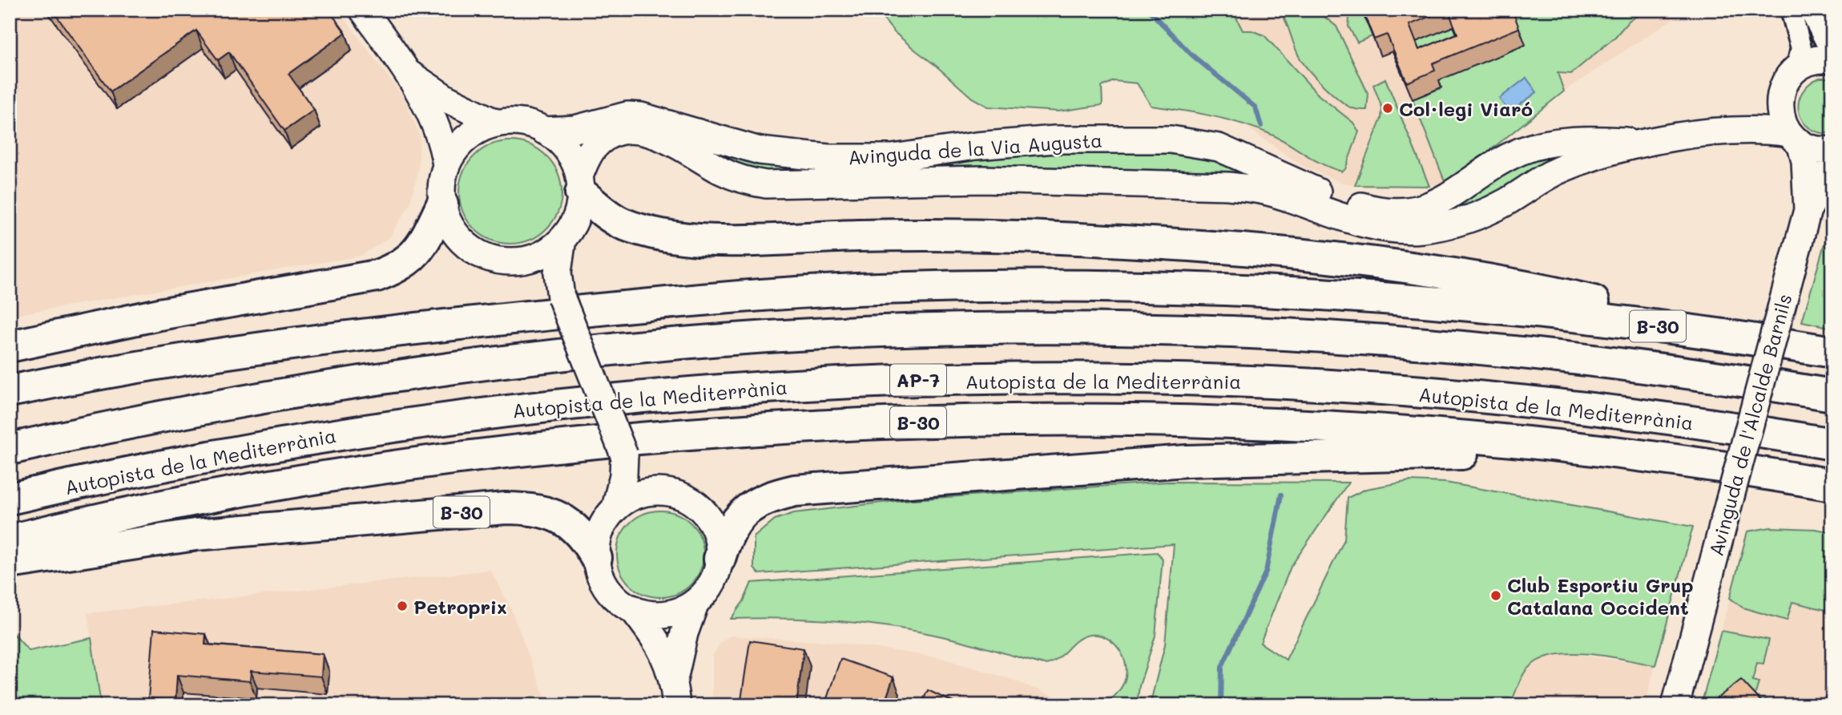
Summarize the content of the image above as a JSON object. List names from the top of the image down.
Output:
{
  "streets": {
    "highway": ["B-30", "AP-7", "Autopista de la Mediterrània"],
    "street": ["Avinguda de la Via Augusta", "Avinguda de l'Alcalde Barnils"]
  },
  "crossings": [
    ["Avinguda de la Via Augusta", "Avinguda de l'Alcalde Barnils"]
  ],
  "places": ["Col·legi Viaró", "Club Esportiu Grup Catalana Occident", "Petroprix"]
}
